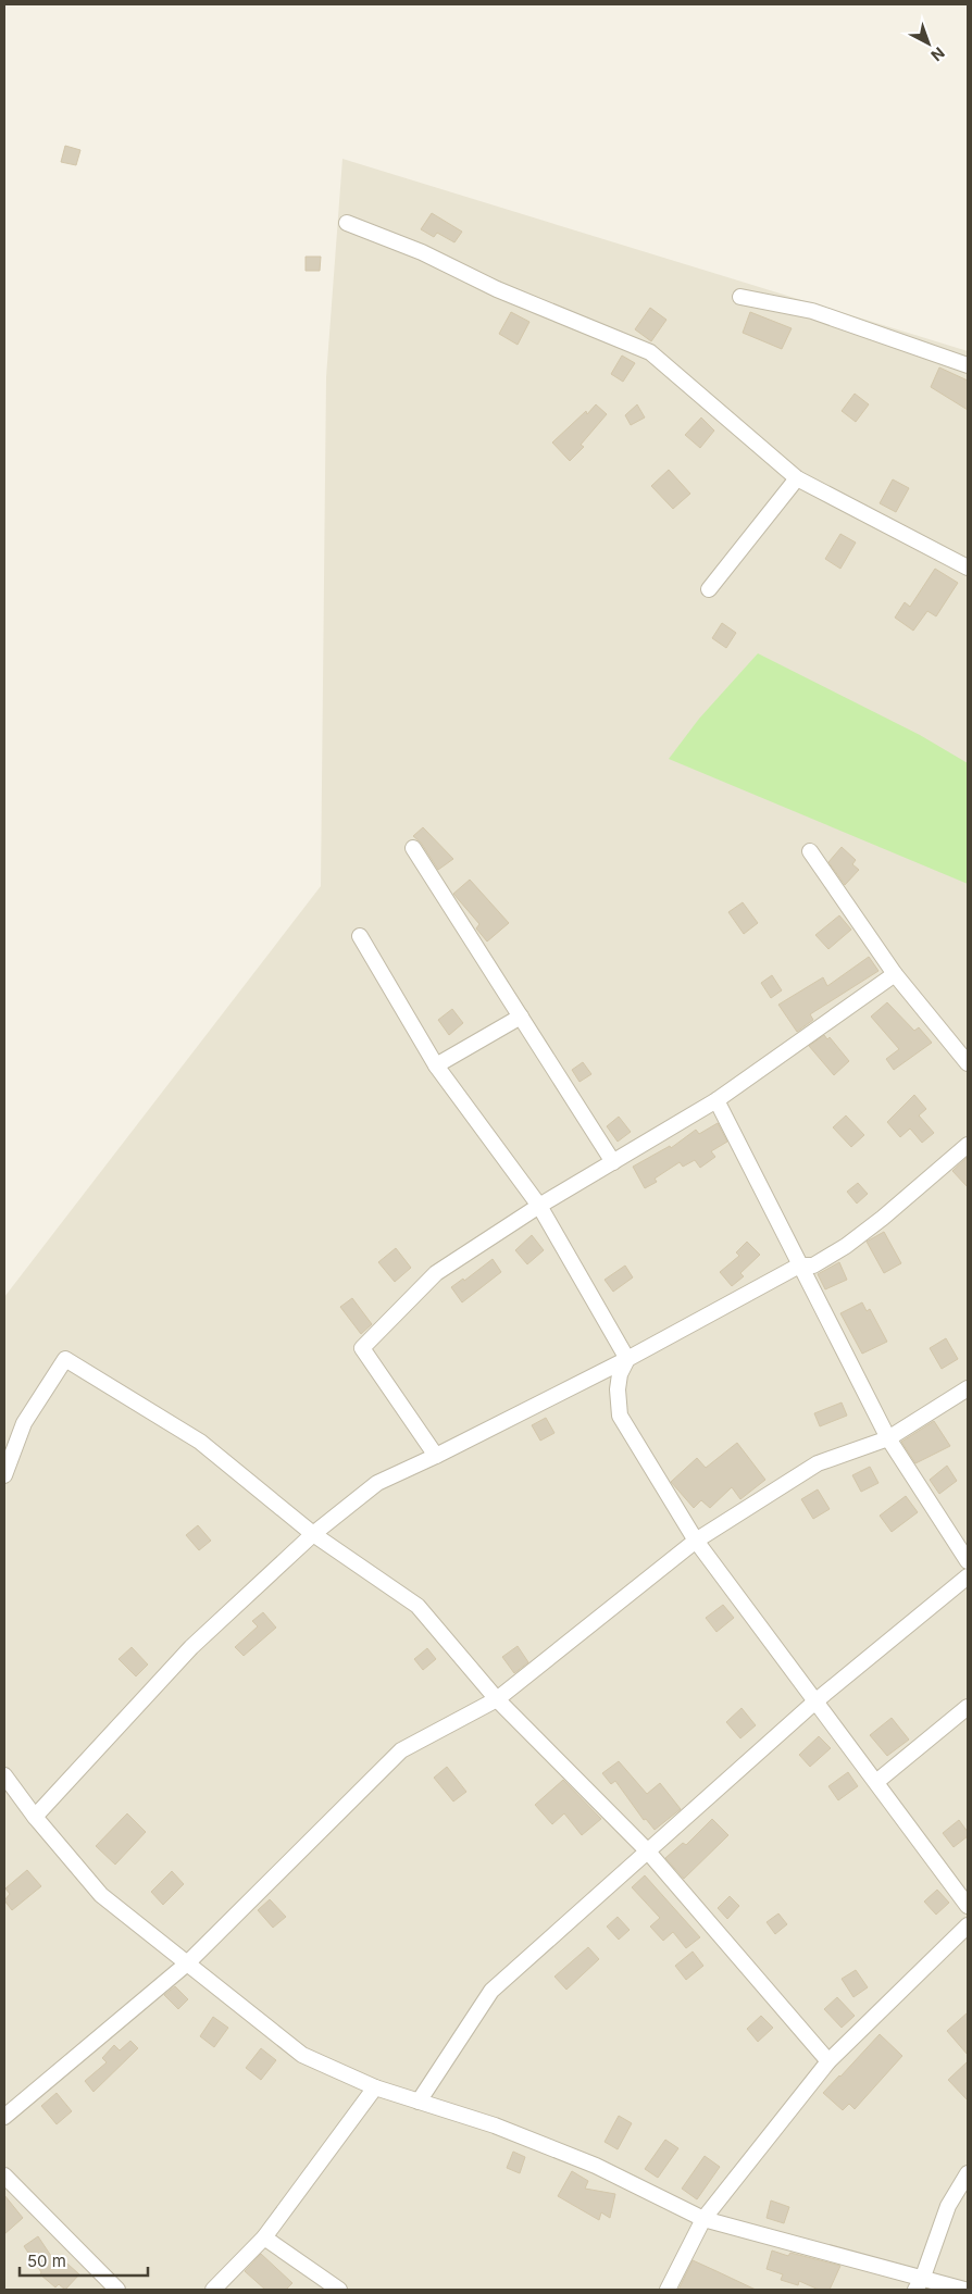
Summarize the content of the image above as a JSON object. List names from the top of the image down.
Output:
{
  "scale_bar": "50 m",
  "north": "bottom right"
}
